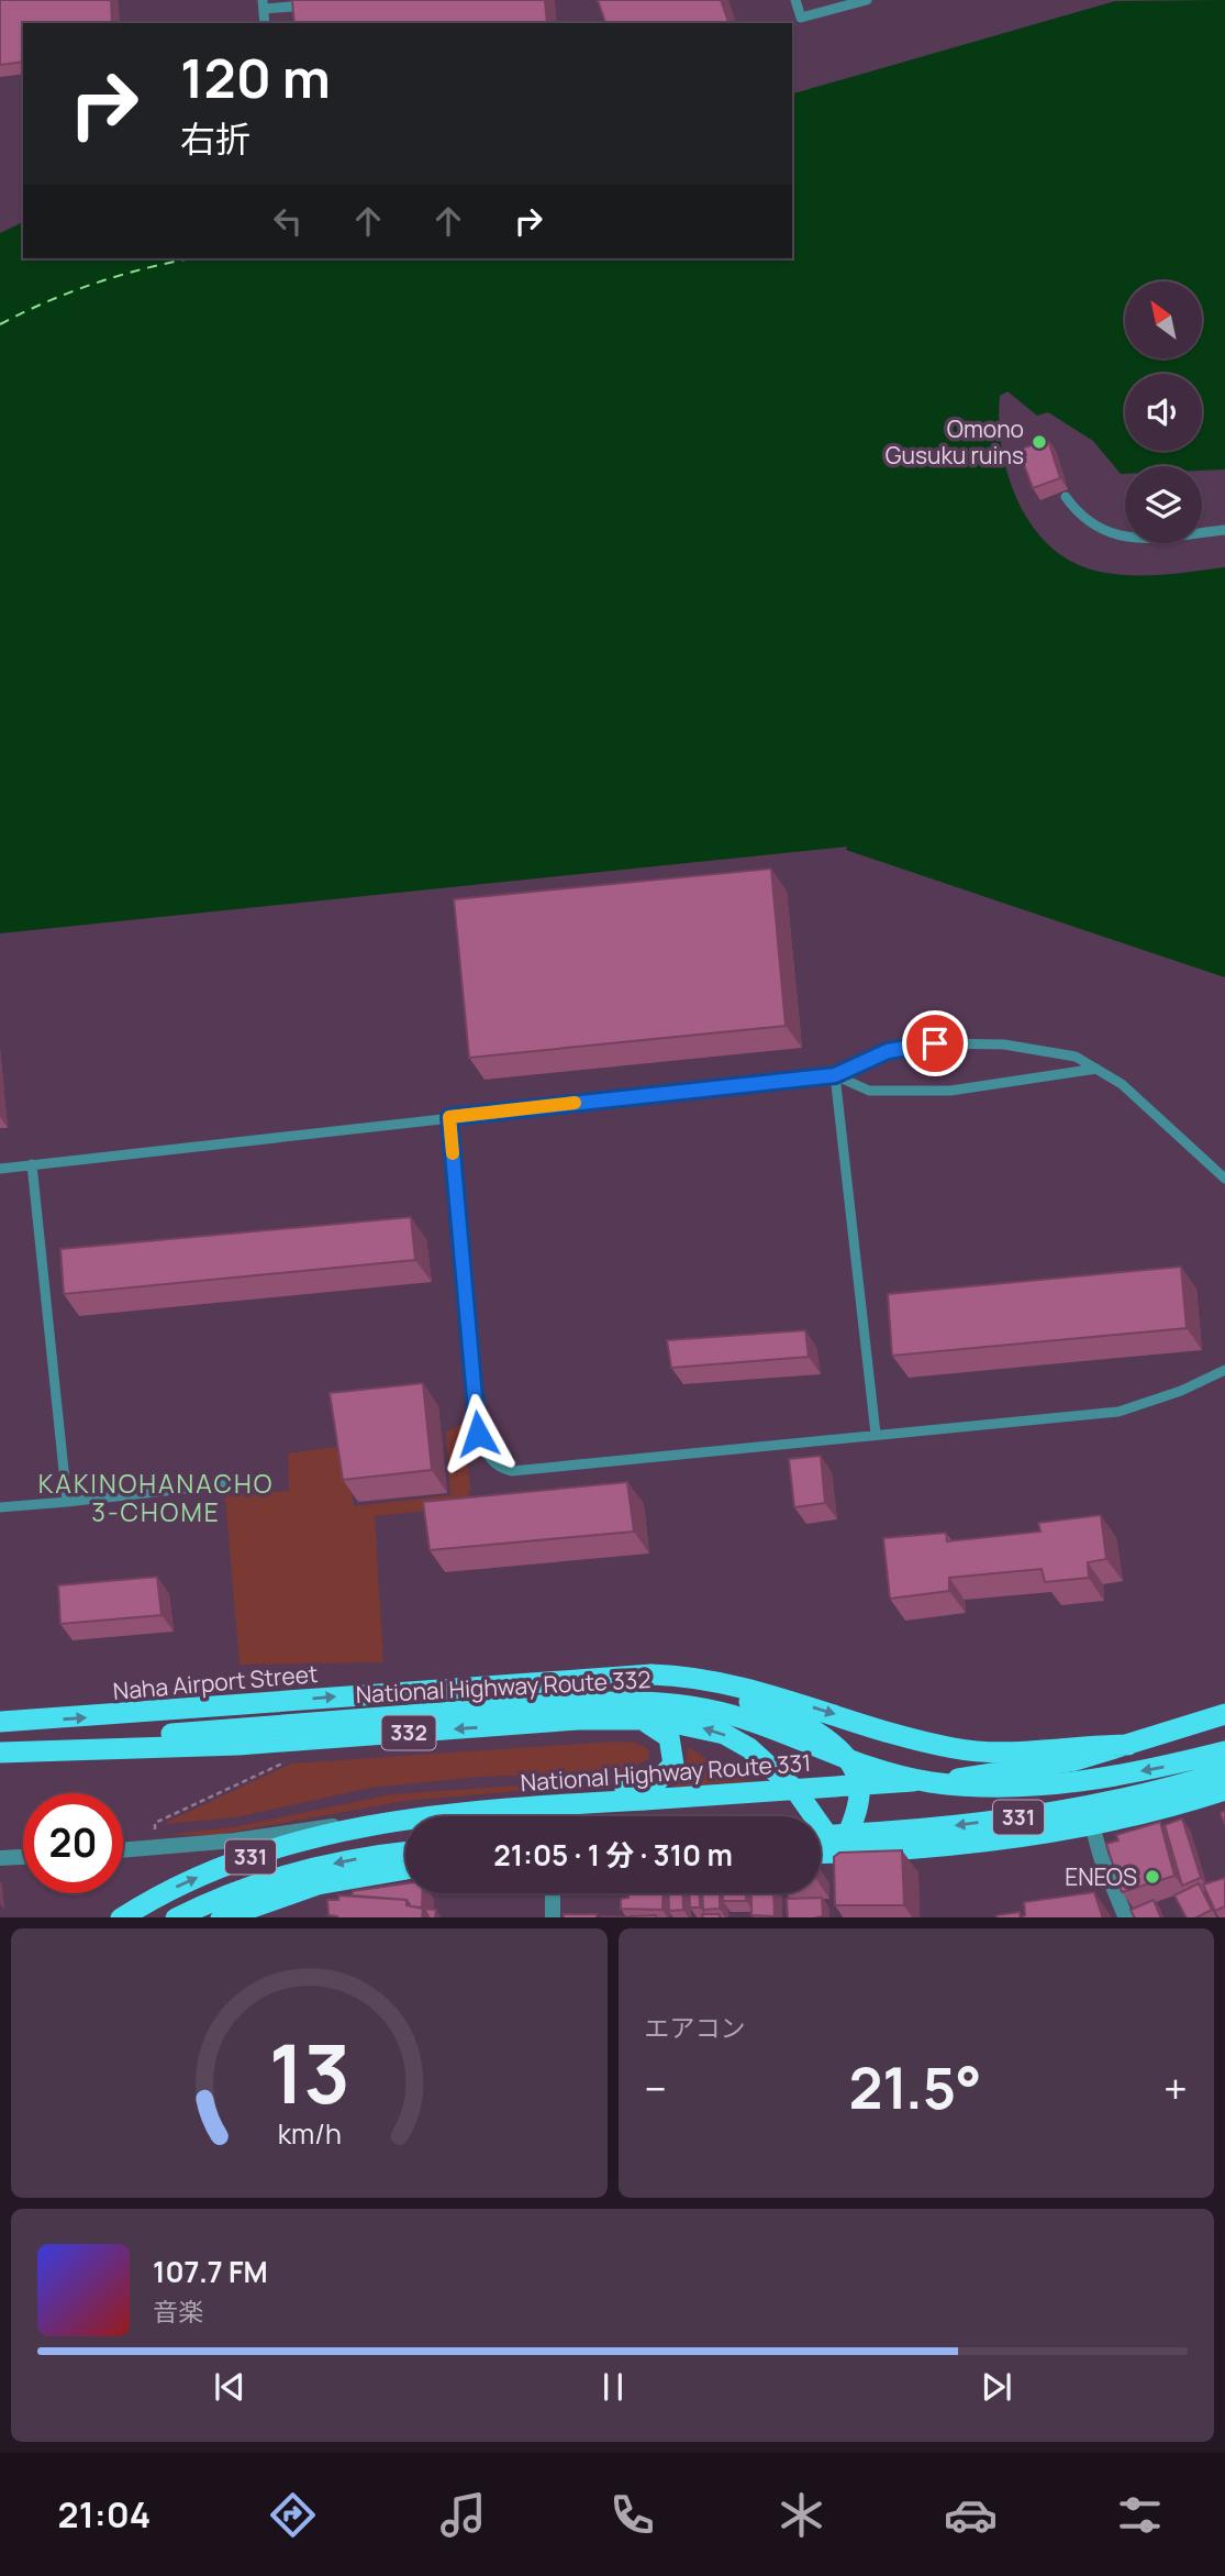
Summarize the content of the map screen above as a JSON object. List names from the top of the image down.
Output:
{
  "streets": {
    "highway": [
      "Naha Airport Street",
      "National Highway Route 332",
      "332",
      "National Highway Route 331",
      "331"
    ]
  },
  "crossings": [
    ["Naha Airport Street", "National Highway Route 332"],
    ["National Highway Route 332", "National Highway Route 331"],
    ["National Highway Route 332", "331"]
  ],
  "districts": ["KAKINOHANACHO 3-CHOME"],
  "places": ["Omono Gusuku ruins", "ENEOS"],
  "north": "top left",
  "page": {
    "turn": ["120 m", "右折"],
    "limit": "20",
    "trip": "21:05 · 1 分 · 310 m",
    "tile": "エアコン",
    "heat": ["−", "21.5°", "+"],
    "song": ["107.7 FM", "音楽"],
    "tabs": "21:04",
    "gauge": ["13", "km/h"]
  }
}
